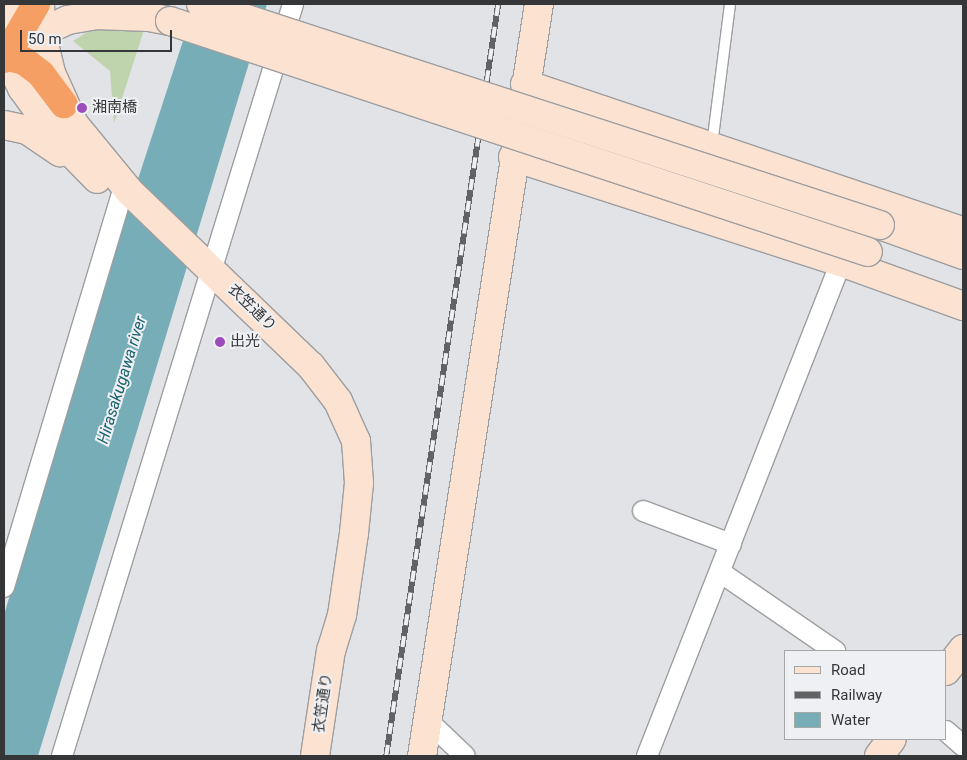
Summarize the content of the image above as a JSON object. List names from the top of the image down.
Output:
{
  "streets": {
    "street": ["衣笠通り"]
  },
  "water": ["Hirasakugawa river"],
  "places": ["湘南橋", "出光"],
  "legend": ["Road", "Railway", "Water"],
  "scale_bar": "50 m"
}
